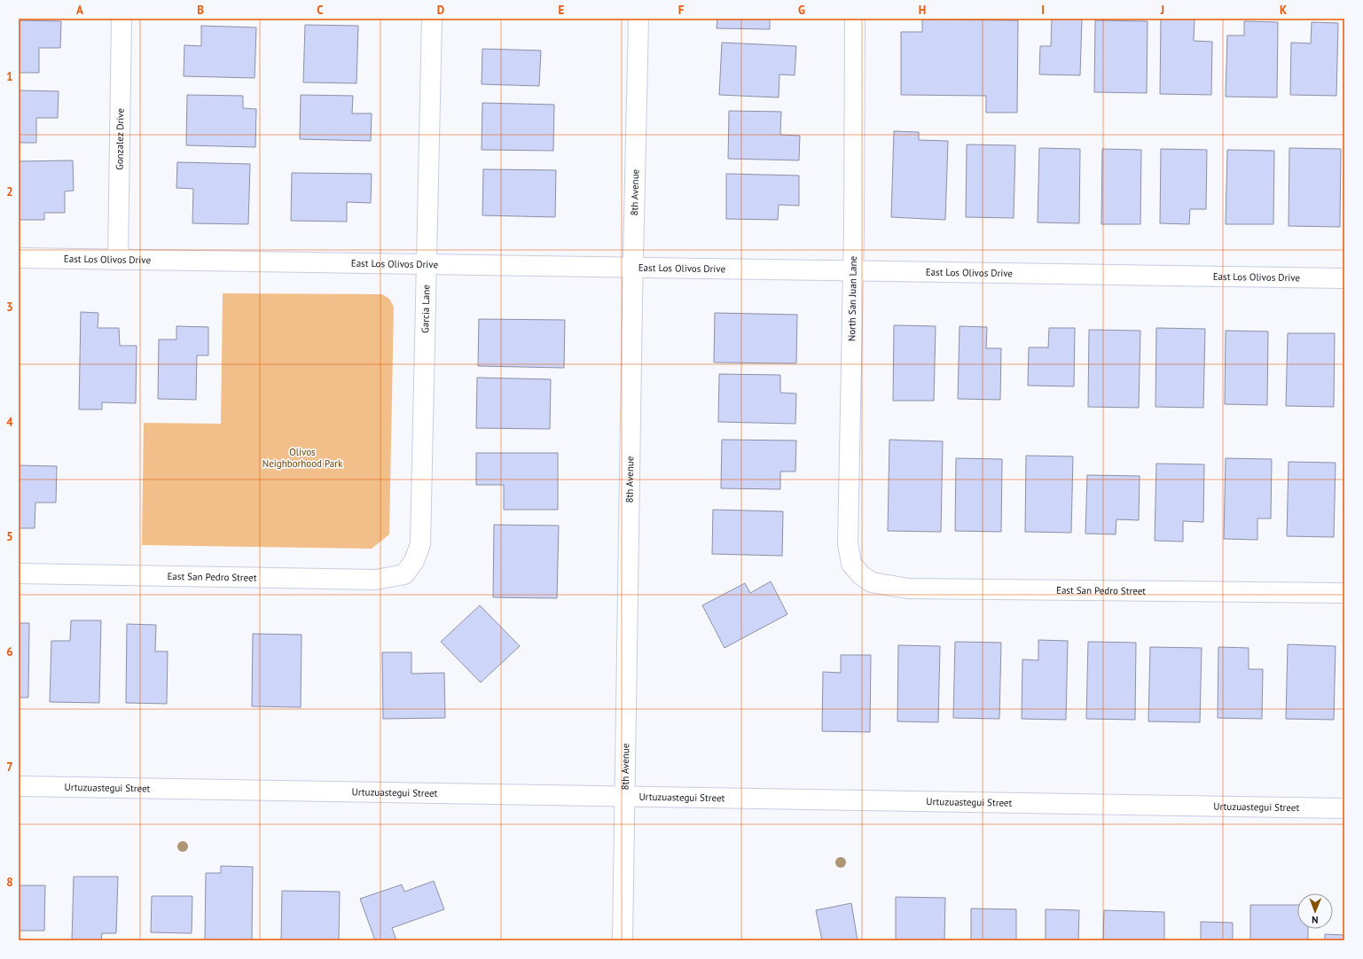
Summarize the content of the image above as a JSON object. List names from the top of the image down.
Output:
{
  "streets": {
    "street": [
      "Gonzalez Drive",
      "8th Avenue",
      "East Los Olivos Drive",
      "North San Juan Lane",
      "Garcia Lane",
      "East San Pedro Street",
      "Urtuzuastegui Street"
    ]
  },
  "crossings": [
    ["Gonzalez Drive", "East Los Olivos Drive"],
    ["8th Avenue", "East Los Olivos Drive"],
    ["8th Avenue", "Urtuzuastegui Street"],
    ["East Los Olivos Drive", "North San Juan Lane"],
    ["East Los Olivos Drive", "Garcia Lane"],
    ["North San Juan Lane", "East San Pedro Street"],
    ["Garcia Lane", "East San Pedro Street"]
  ],
  "parks": ["Olivos Neighborhood Park"],
  "north": "bottom",
  "grid": {
    "columns": [
      "A",
      "B",
      "C",
      "D",
      "E",
      "F",
      "G",
      "H",
      "I",
      "J",
      "K"
    ],
    "rows": [
      "1",
      "2",
      "3",
      "4",
      "5",
      "6",
      "7",
      "8"
    ]
  }
}
